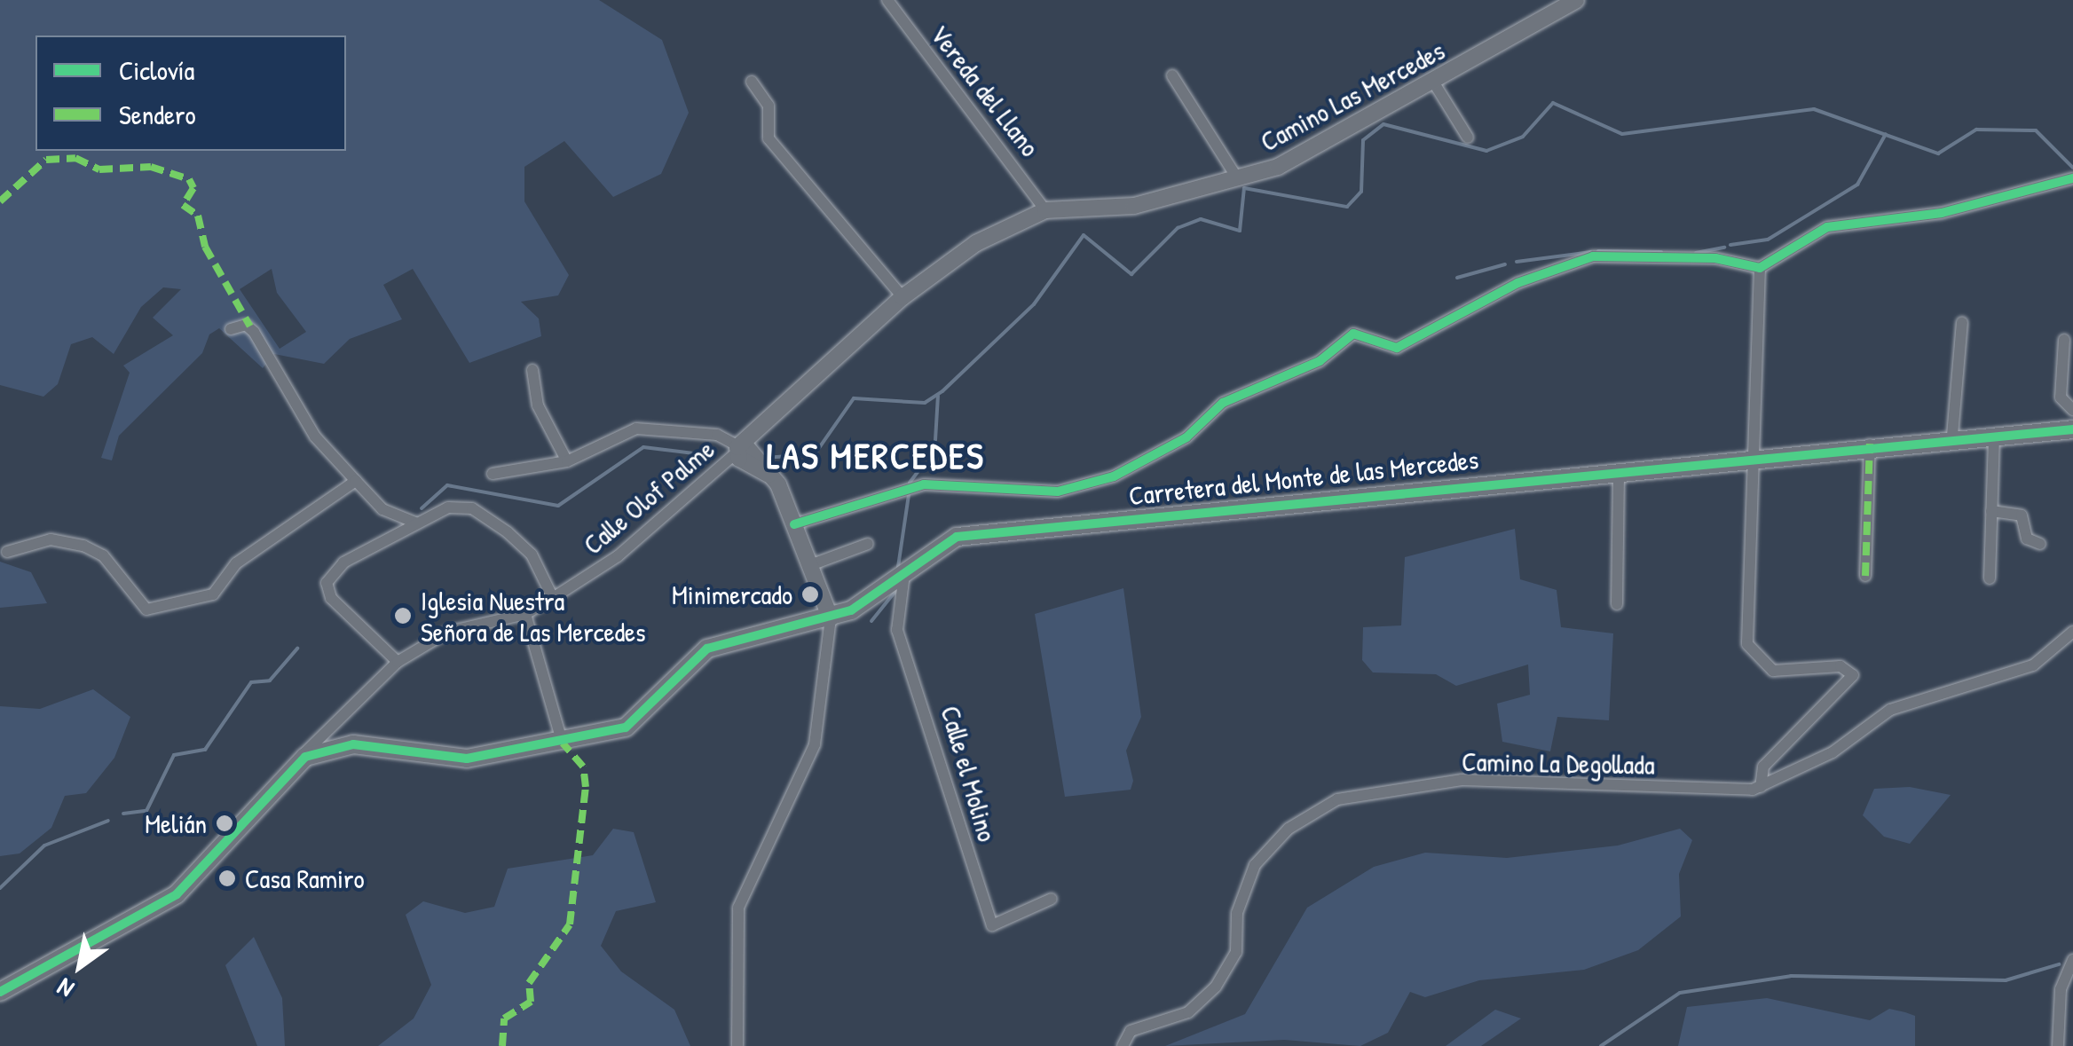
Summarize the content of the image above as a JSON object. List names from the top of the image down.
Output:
{
  "streets": {
    "main road": ["Camino Las Mercedes", "Carretera del Monte de las Mercedes"],
    "street": [
      "Vereda del Llano",
      "Calle Olof Palme",
      "Camino La Degollada",
      "Calle el Molino"
    ]
  },
  "crossings": [
    ["Vereda del Llano", "Camino Las Mercedes"],
    ["Camino Las Mercedes", "Calle Olof Palme"],
    ["Carretera del Monte de las Mercedes", "Calle Olof Palme"],
    ["Carretera del Monte de las Mercedes", "Calle el Molino"]
  ],
  "districts": ["LAS MERCEDES"],
  "places": [
    "Minimercado",
    "Iglesia Nuestra Señora de Las Mercedes",
    "Melián",
    "Casa Ramiro"
  ],
  "legend": ["Ciclovía", "Sendero"],
  "north": "bottom left"
}
